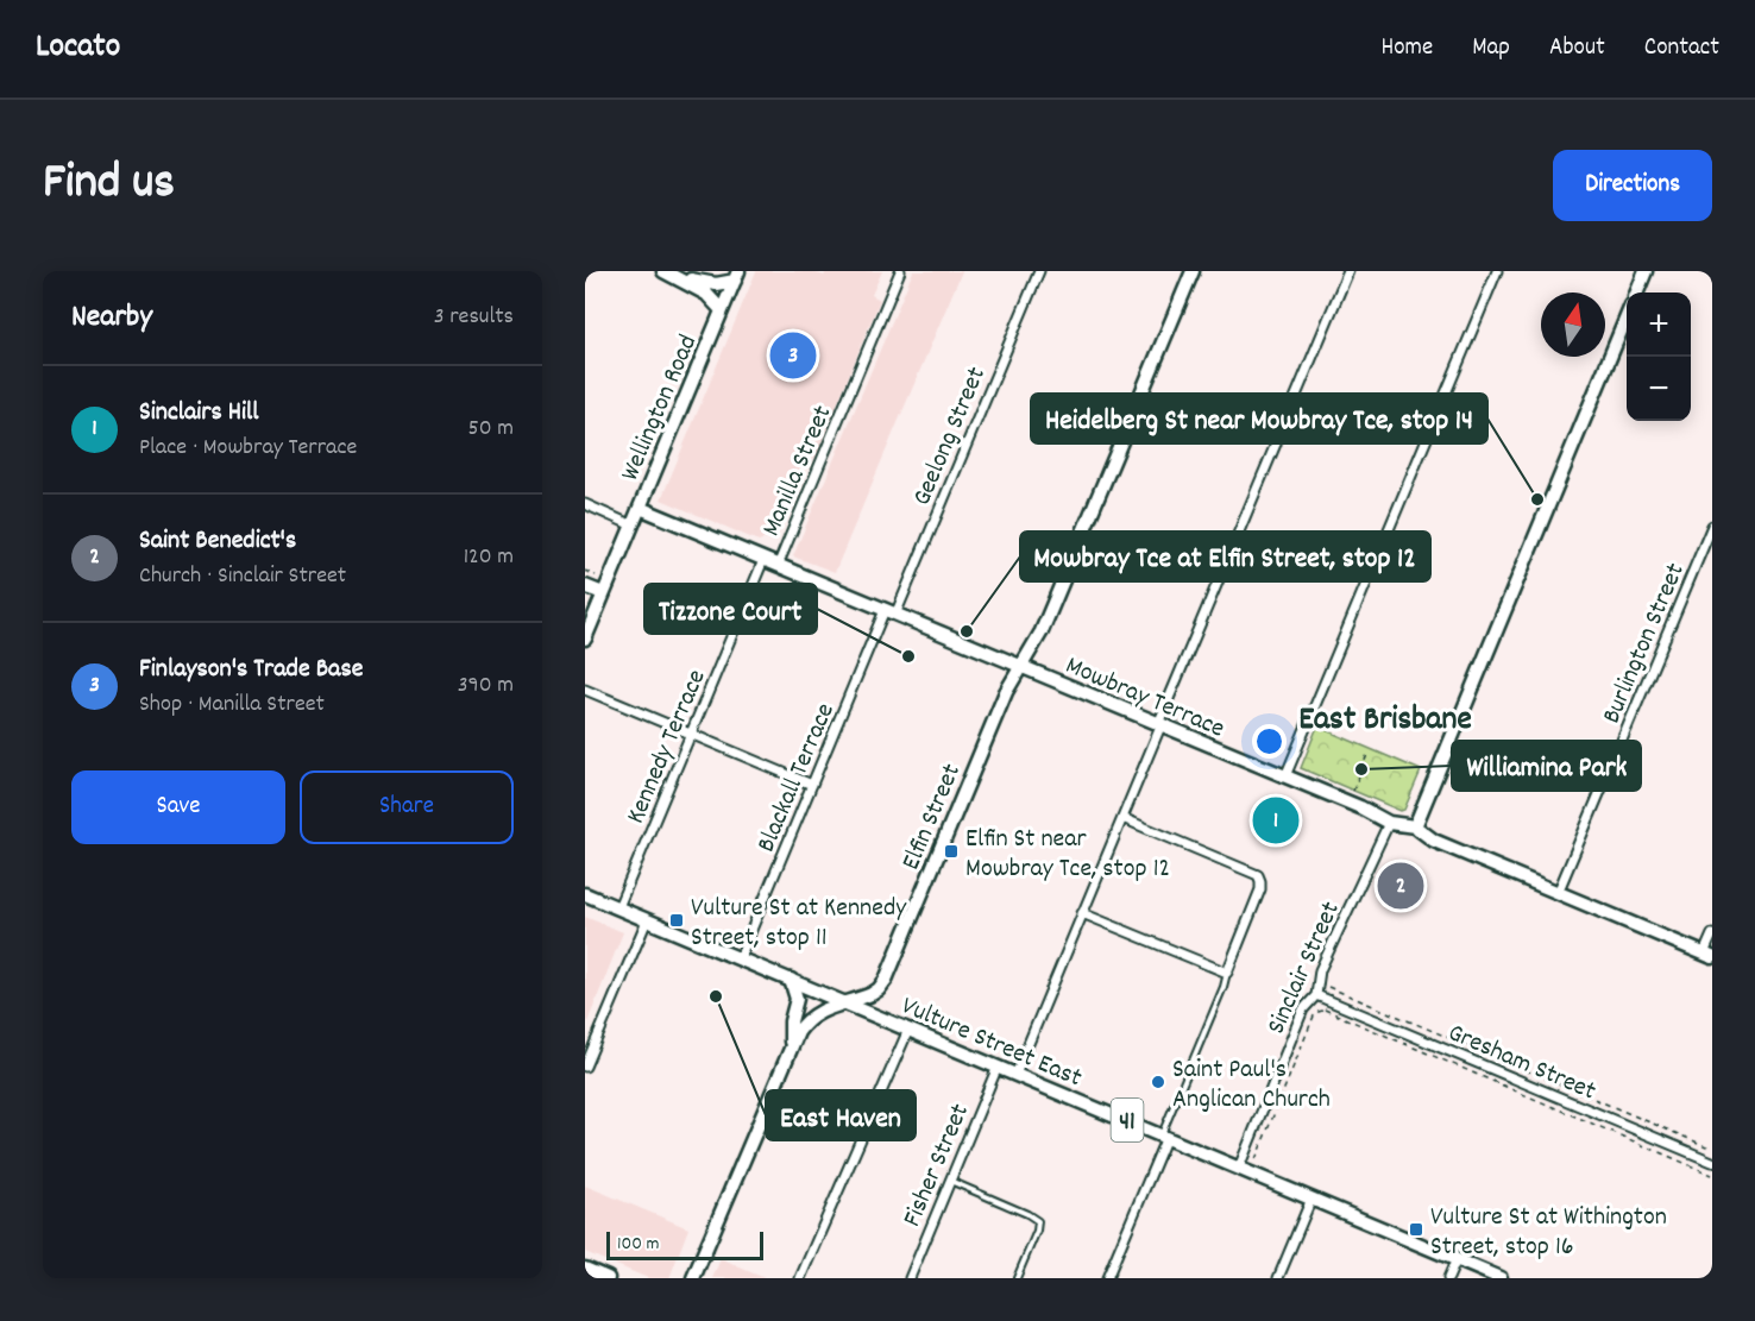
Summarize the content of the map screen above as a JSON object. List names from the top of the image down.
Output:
{
  "streets": {
    "main road": [
      "Wellington Road",
      "Mowbray Terrace",
      "Elfin Street",
      "Vulture Street East",
      "41"
    ],
    "street": [
      "Geelong Street",
      "Manilla Street",
      "Burlington Street",
      "Kennedy Terrace",
      "Blackall Terrace",
      "Sinclair Street",
      "Gresham Street",
      "Fisher Street"
    ]
  },
  "crossings": [
    ["Wellington Road", "Mowbray Terrace"],
    ["Geelong Street", "Mowbray Terrace"],
    ["Geelong Street", "Blackall Terrace"],
    ["Manilla Street", "Mowbray Terrace"],
    ["Burlington Street", "Mowbray Terrace"],
    ["Mowbray Terrace", "Kennedy Terrace"],
    ["Mowbray Terrace", "Blackall Terrace"],
    ["Mowbray Terrace", "Elfin Street"],
    ["Mowbray Terrace", "Sinclair Street"],
    ["Kennedy Terrace", "Vulture Street East"],
    ["Blackall Terrace", "Vulture Street East"],
    ["Elfin Street", "Vulture Street East"],
    ["Sinclair Street", "Vulture Street East"],
    ["Sinclair Street", "Gresham Street"],
    ["Vulture Street East", "Fisher Street"]
  ],
  "districts": ["East Brisbane"],
  "places": {
    "other": [
      "Heidelberg St near Mowbray Tce, stop 14",
      "Mowbray Tce at Elfin Street, stop 12",
      "Tizzone Court",
      "Williamina Park",
      "East Haven",
      "Saint Paul's Anglican Church"
    ],
    "transit": ["Elfin St near Mowbray Tce, stop 12", "Vulture St at Kennedy Street, stop 11", "Vulture St at Withington Street, stop 16"]
  },
  "scale_bar": "100 m",
  "north": "top",
  "page": {
    "header": "Locato",
    "nav": [
      "Home",
      "Map",
      "About",
      "Contact"
    ],
    "title": "Find us",
    "buttons": [
      "Directions",
      ["Save", "Share"]
    ],
    "heading": ["Nearby", "3 results"],
    "map_buttons": ["+", "−"],
    "pins": ["3", "1", "2"],
    "list": [
      {
        "mark": "1",
        "name": "Sinclairs Hill",
        "note": "Place · Mowbray Terrace",
        "value": "50 m"
      },
      {
        "mark": "2",
        "name": "Saint Benedict's",
        "note": "Church · Sinclair Street",
        "value": "120 m"
      },
      {
        "mark": "3",
        "name": "Finlayson's Trade Base",
        "note": "Shop · Manilla Street",
        "value": "390 m"
      }
    ],
    "scale": "100 m"
  }
}
